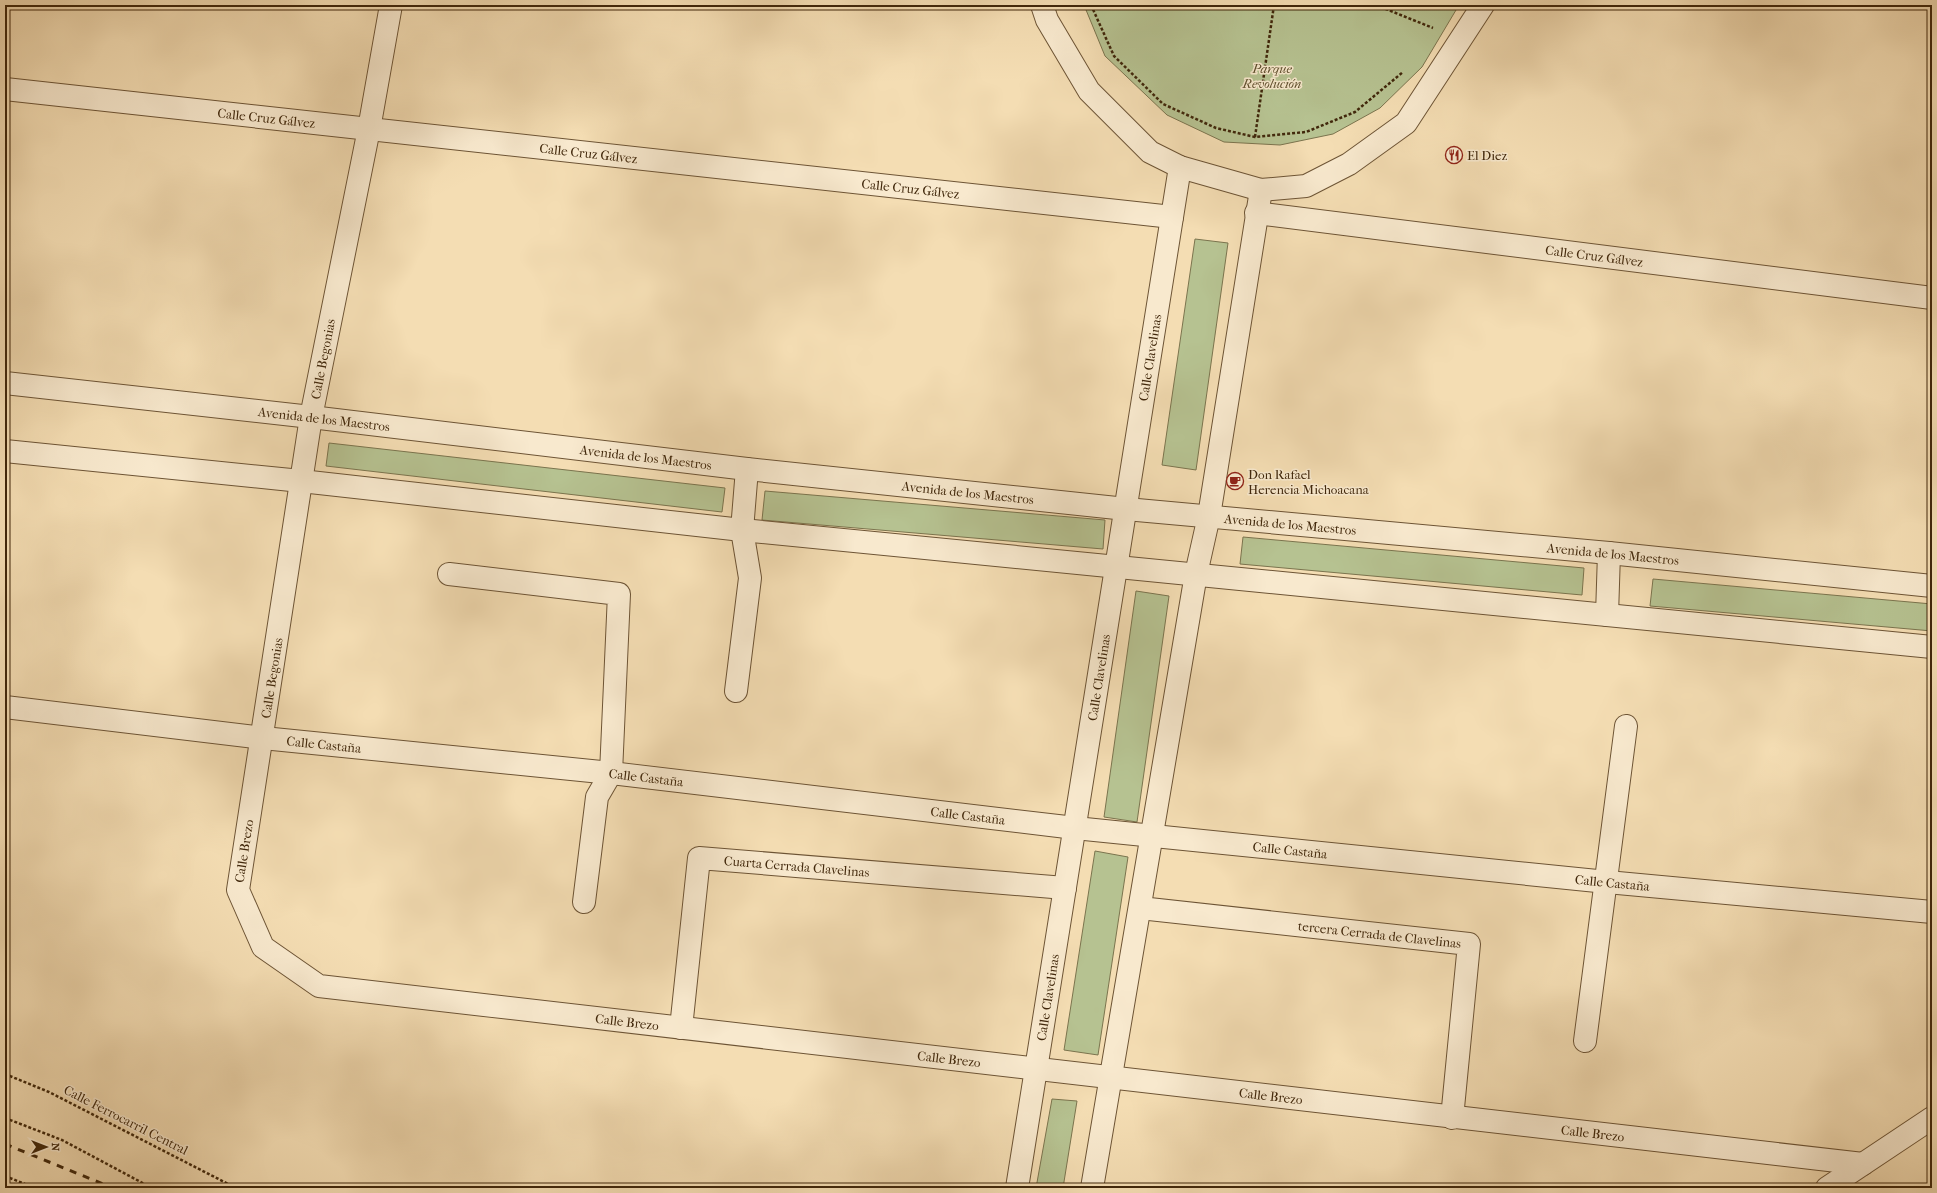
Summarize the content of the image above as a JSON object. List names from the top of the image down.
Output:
{
  "streets": {
    "street": [
      "Calle Cruz Gálvez",
      "Calle Clavelinas",
      "Calle Begonias",
      "Avenida de los Maestros",
      "Calle Castaña",
      "Calle Brezo",
      "Cuarta Cerrada Clavelinas",
      "tercera Cerrada de Clavelinas"
    ],
    "path": ["Calle Ferrocarril Central"]
  },
  "crossings": [
    ["Calle Cruz Gálvez", "Calle Clavelinas"],
    ["Calle Cruz Gálvez", "Calle Begonias"],
    ["Calle Clavelinas", "Avenida de los Maestros"],
    ["Calle Clavelinas", "Calle Castaña"],
    ["Calle Clavelinas", "Calle Brezo"],
    ["Calle Clavelinas", "Cuarta Cerrada Clavelinas"],
    ["Calle Begonias", "Avenida de los Maestros"],
    ["Calle Begonias", "Calle Castaña"],
    ["Calle Begonias", "Calle Brezo"],
    ["Calle Castaña", "Calle Brezo"],
    ["Calle Brezo", "Cuarta Cerrada Clavelinas"],
    ["Calle Brezo", "tercera Cerrada de Clavelinas"]
  ],
  "parks": ["Parque Revolución"],
  "places": {
    "restaurant": ["El Diez"],
    "cafe": ["Don Rafael Herencia Michoacana"]
  },
  "north": "right"
}
